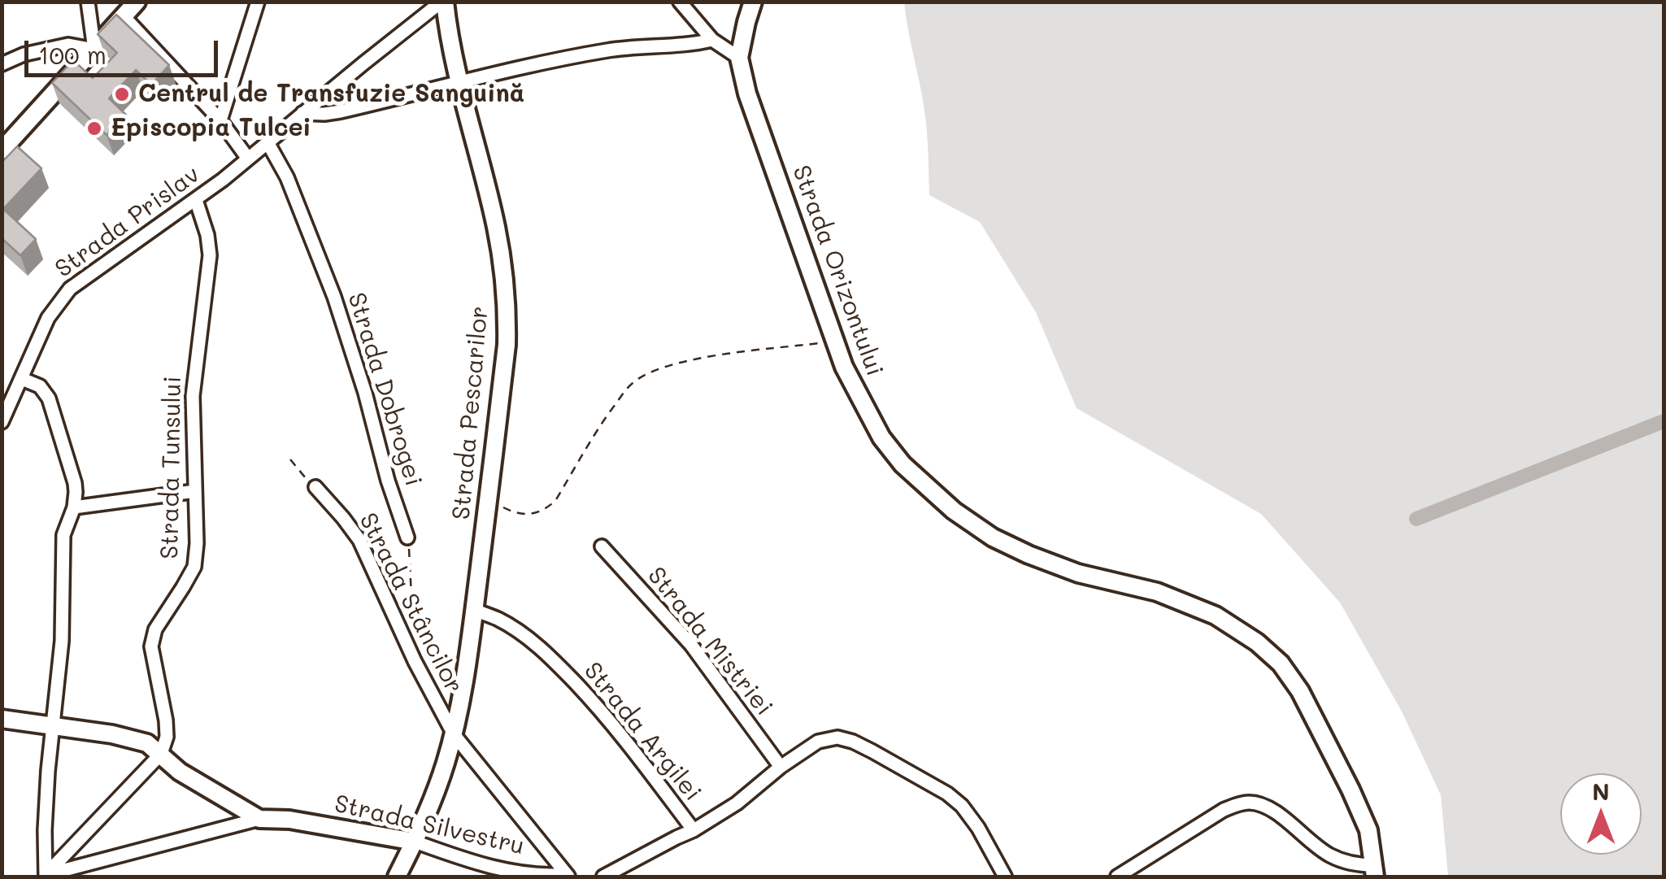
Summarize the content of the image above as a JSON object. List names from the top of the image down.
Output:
{
  "streets": {
    "street": [
      "Strada Prislav",
      "Strada Orizontului",
      "Strada Dobrogei",
      "Strada Pescarilor",
      "Strada Tunsului",
      "Strada Stâncilor",
      "Strada Mistriei",
      "Strada Argilei",
      "Strada Silvestru"
    ]
  },
  "crossings": [
    ["Strada Prislav", "Strada Dobrogei"],
    ["Strada Prislav", "Strada Pescarilor"],
    ["Strada Prislav", "Strada Tunsului"],
    ["Strada Pescarilor", "Strada Stâncilor"],
    ["Strada Pescarilor", "Strada Argilei"],
    ["Strada Pescarilor", "Strada Silvestru"],
    ["Strada Stâncilor", "Strada Silvestru"]
  ],
  "places": ["Centrul de Transfuzie Sanguină", "Episcopia Tulcei"],
  "scale_bar": "100 m",
  "north": "top"
}
